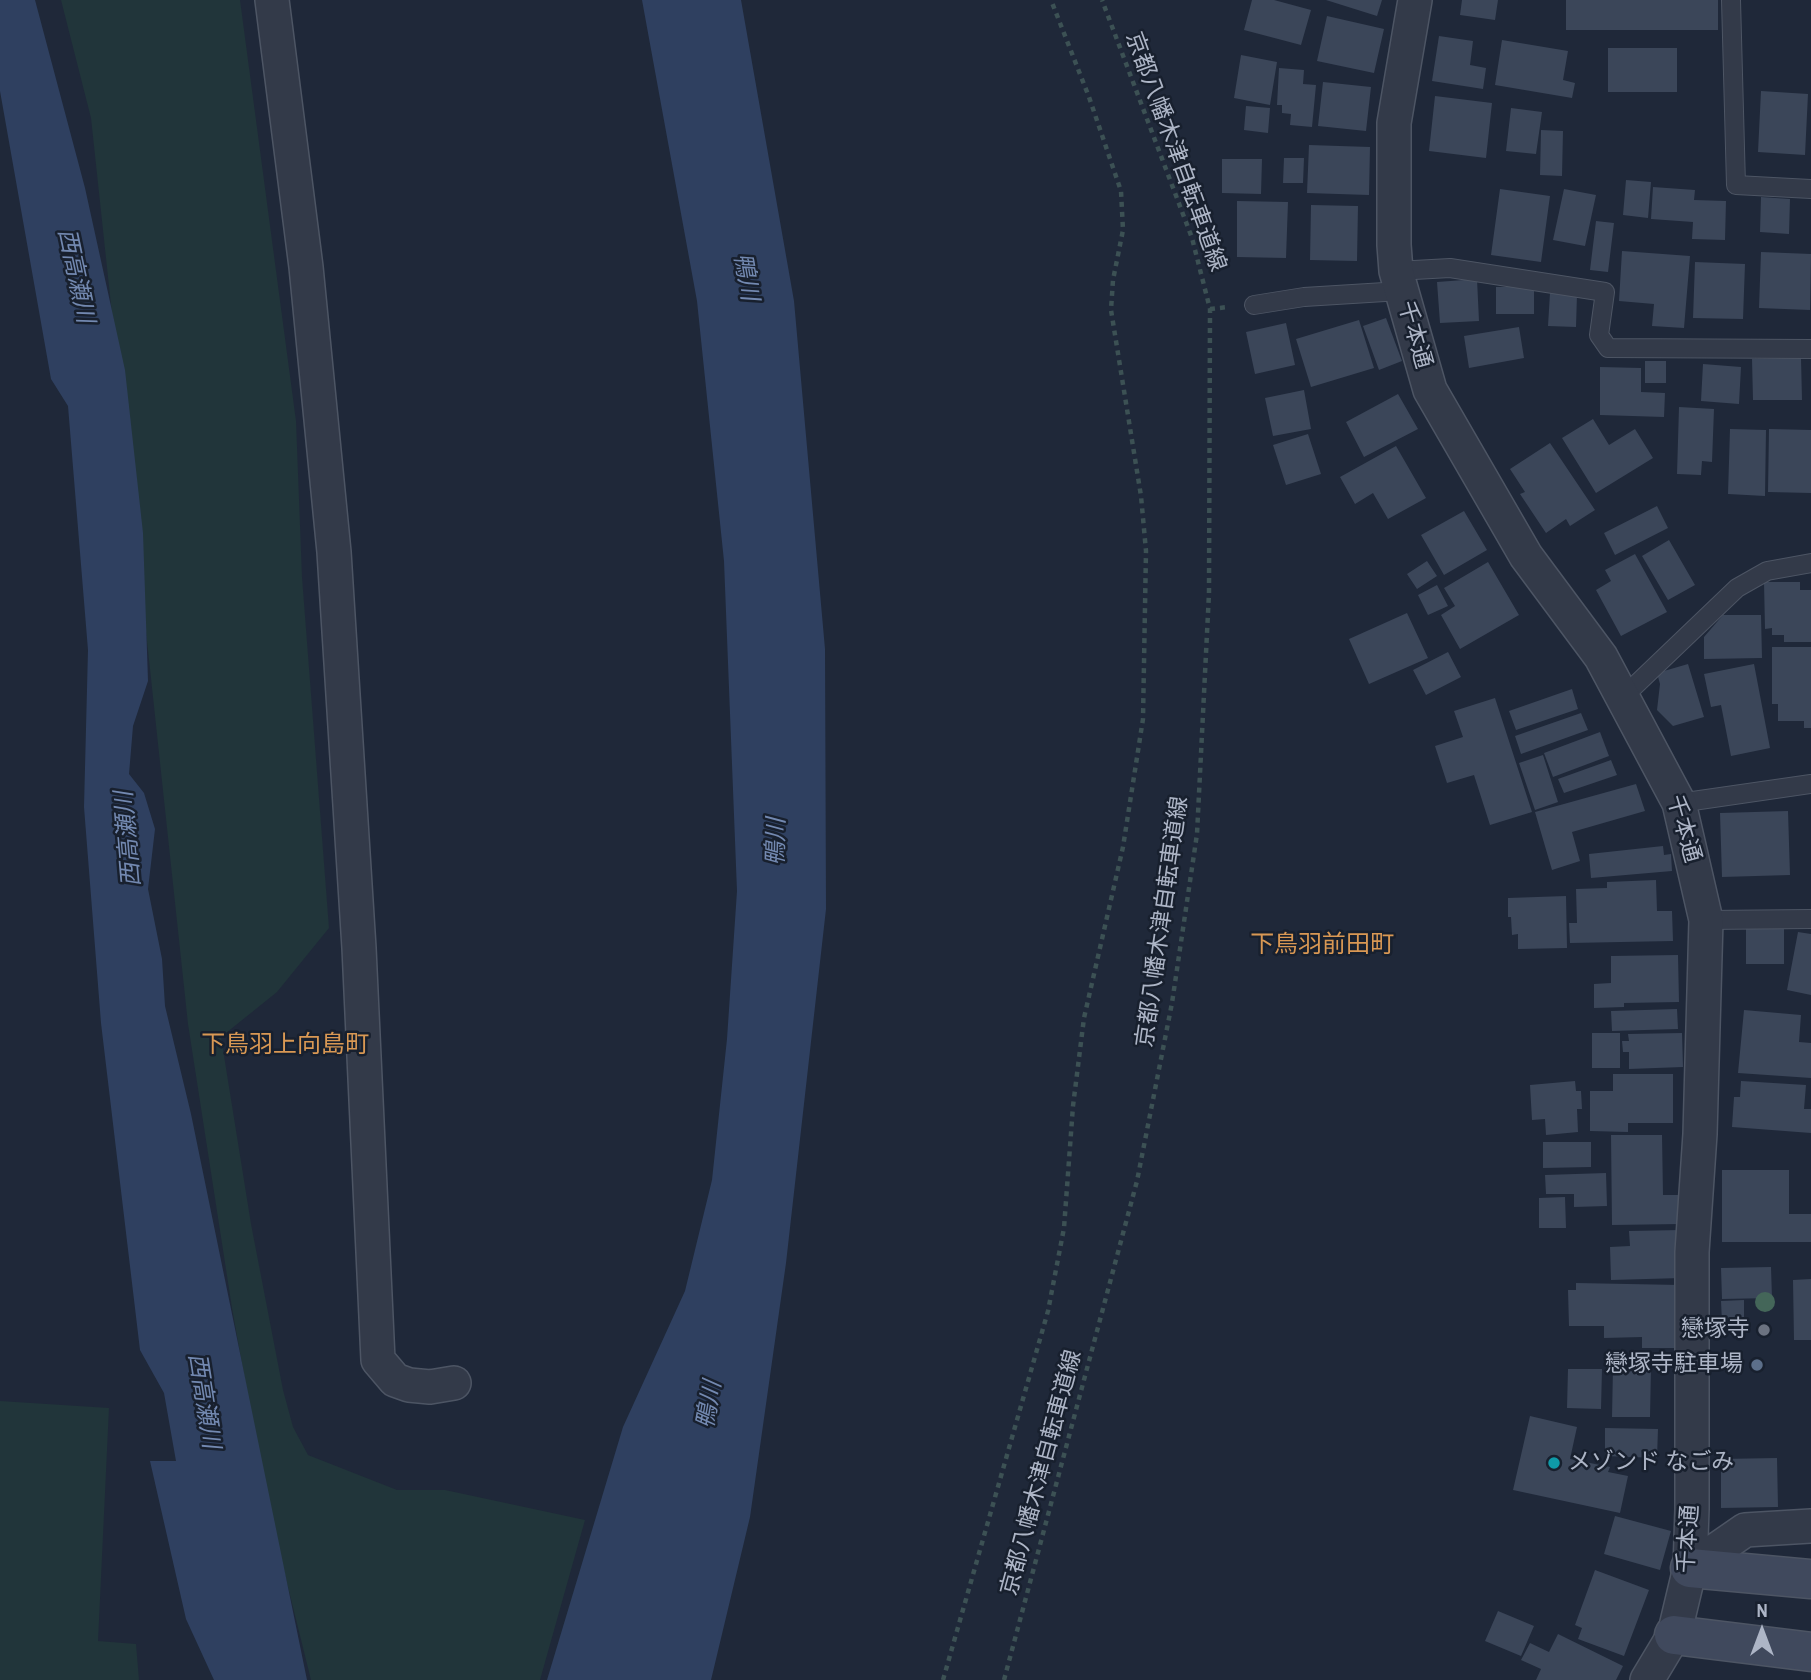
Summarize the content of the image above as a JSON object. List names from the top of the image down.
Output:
{
  "streets": {
    "street": ["千本通"],
    "path": ["京都八幡木津自転車道線"]
  },
  "districts": ["下鳥羽前田町", "下鳥羽上向島町"],
  "water": ["西高瀬川", "鴨川"],
  "places": ["戀塚寺", "戀塚寺駐車場", "メゾンド なごみ"],
  "north": "top"
}
